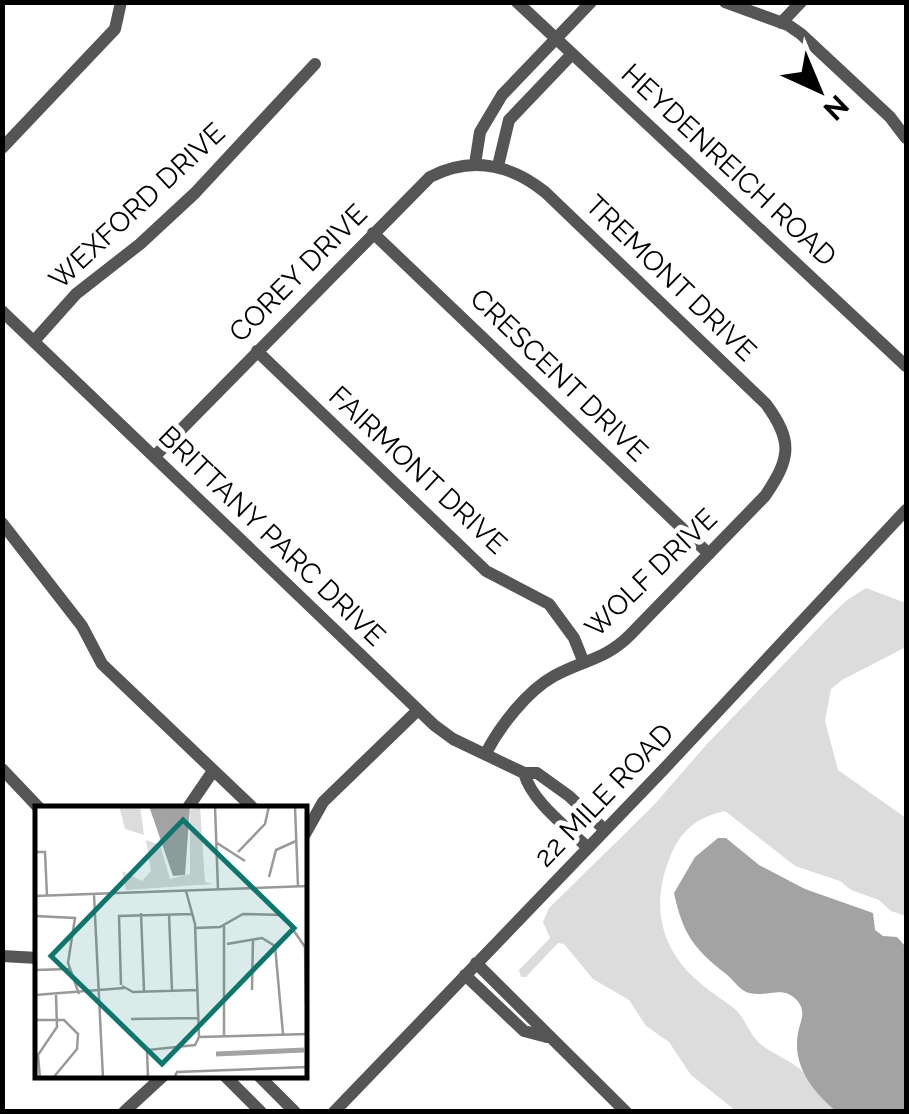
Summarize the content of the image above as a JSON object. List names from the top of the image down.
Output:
{
  "streets": {
    "street": [
      "HEYDENREICH ROAD",
      "WEXFORD DRIVE",
      "COREY DRIVE",
      "TREMONT DRIVE",
      "CRESCENT DRIVE",
      "FAIRMONT DRIVE",
      "BRITTANY PARC DRIVE",
      "WOLF DRIVE",
      "22 MILE ROAD"
    ]
  },
  "crossings": [
    ["WEXFORD DRIVE", "BRITTANY PARC DRIVE"],
    ["COREY DRIVE", "TREMONT DRIVE"],
    ["COREY DRIVE", "CRESCENT DRIVE"],
    ["COREY DRIVE", "FAIRMONT DRIVE"],
    ["COREY DRIVE", "BRITTANY PARC DRIVE"],
    ["TREMONT DRIVE", "WOLF DRIVE"],
    ["CRESCENT DRIVE", "WOLF DRIVE"],
    ["FAIRMONT DRIVE", "WOLF DRIVE"],
    ["BRITTANY PARC DRIVE", "WOLF DRIVE"],
    ["BRITTANY PARC DRIVE", "22 MILE ROAD"]
  ],
  "north": "bottom right"
}
